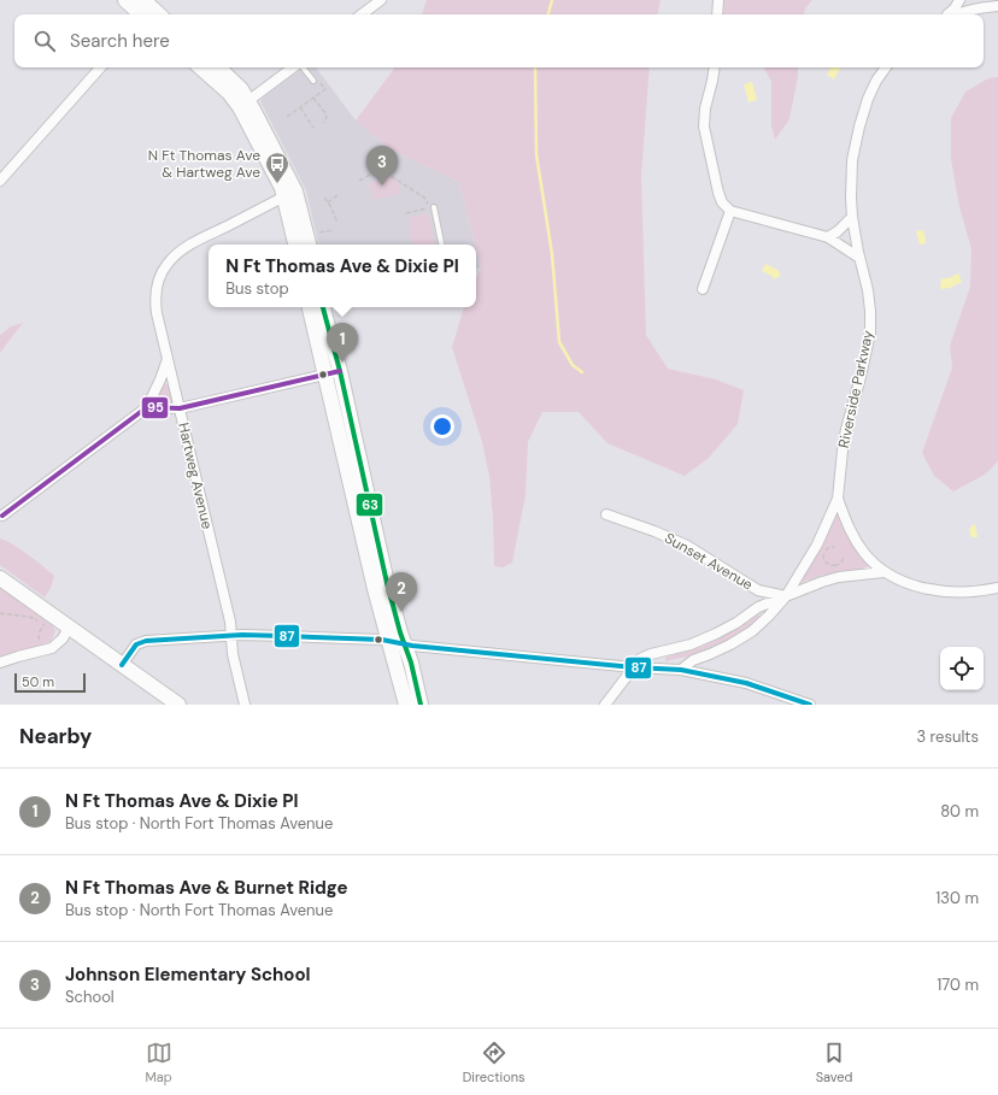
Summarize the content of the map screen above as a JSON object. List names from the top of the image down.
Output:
{
  "streets": {
    "street": ["Riverside Parkway", "Hartweg Avenue", "Sunset Avenue"]
  },
  "crossings": [
    ["Riverside Parkway", "Sunset Avenue"]
  ],
  "places": {
    "bus stop": ["N Ft Thomas Ave & Hartweg Ave"]
  },
  "lines": ["transit line 63", "transit line 95", "transit line 87"],
  "scale_bar": "50 m",
  "page": {
    "search": "Search here",
    "pins": ["3", "1", "2"],
    "popup": ["N Ft Thomas Ave & Dixie Pl", "Bus stop"],
    "scale": "50 m",
    "heading": ["Nearby", "3 results"],
    "list": [
      {
        "mark": "1",
        "name": "N Ft Thomas Ave & Dixie Pl",
        "note": "Bus stop · North Fort Thomas Avenue",
        "value": "80 m"
      },
      {
        "mark": "2",
        "name": "N Ft Thomas Ave & Burnet Ridge",
        "note": "Bus stop · North Fort Thomas Avenue",
        "value": "130 m"
      },
      {
        "mark": "3",
        "name": "Johnson Elementary School",
        "note": "School",
        "value": "170 m"
      }
    ],
    "nav": ["Map", "Directions", "Saved"]
  }
}
